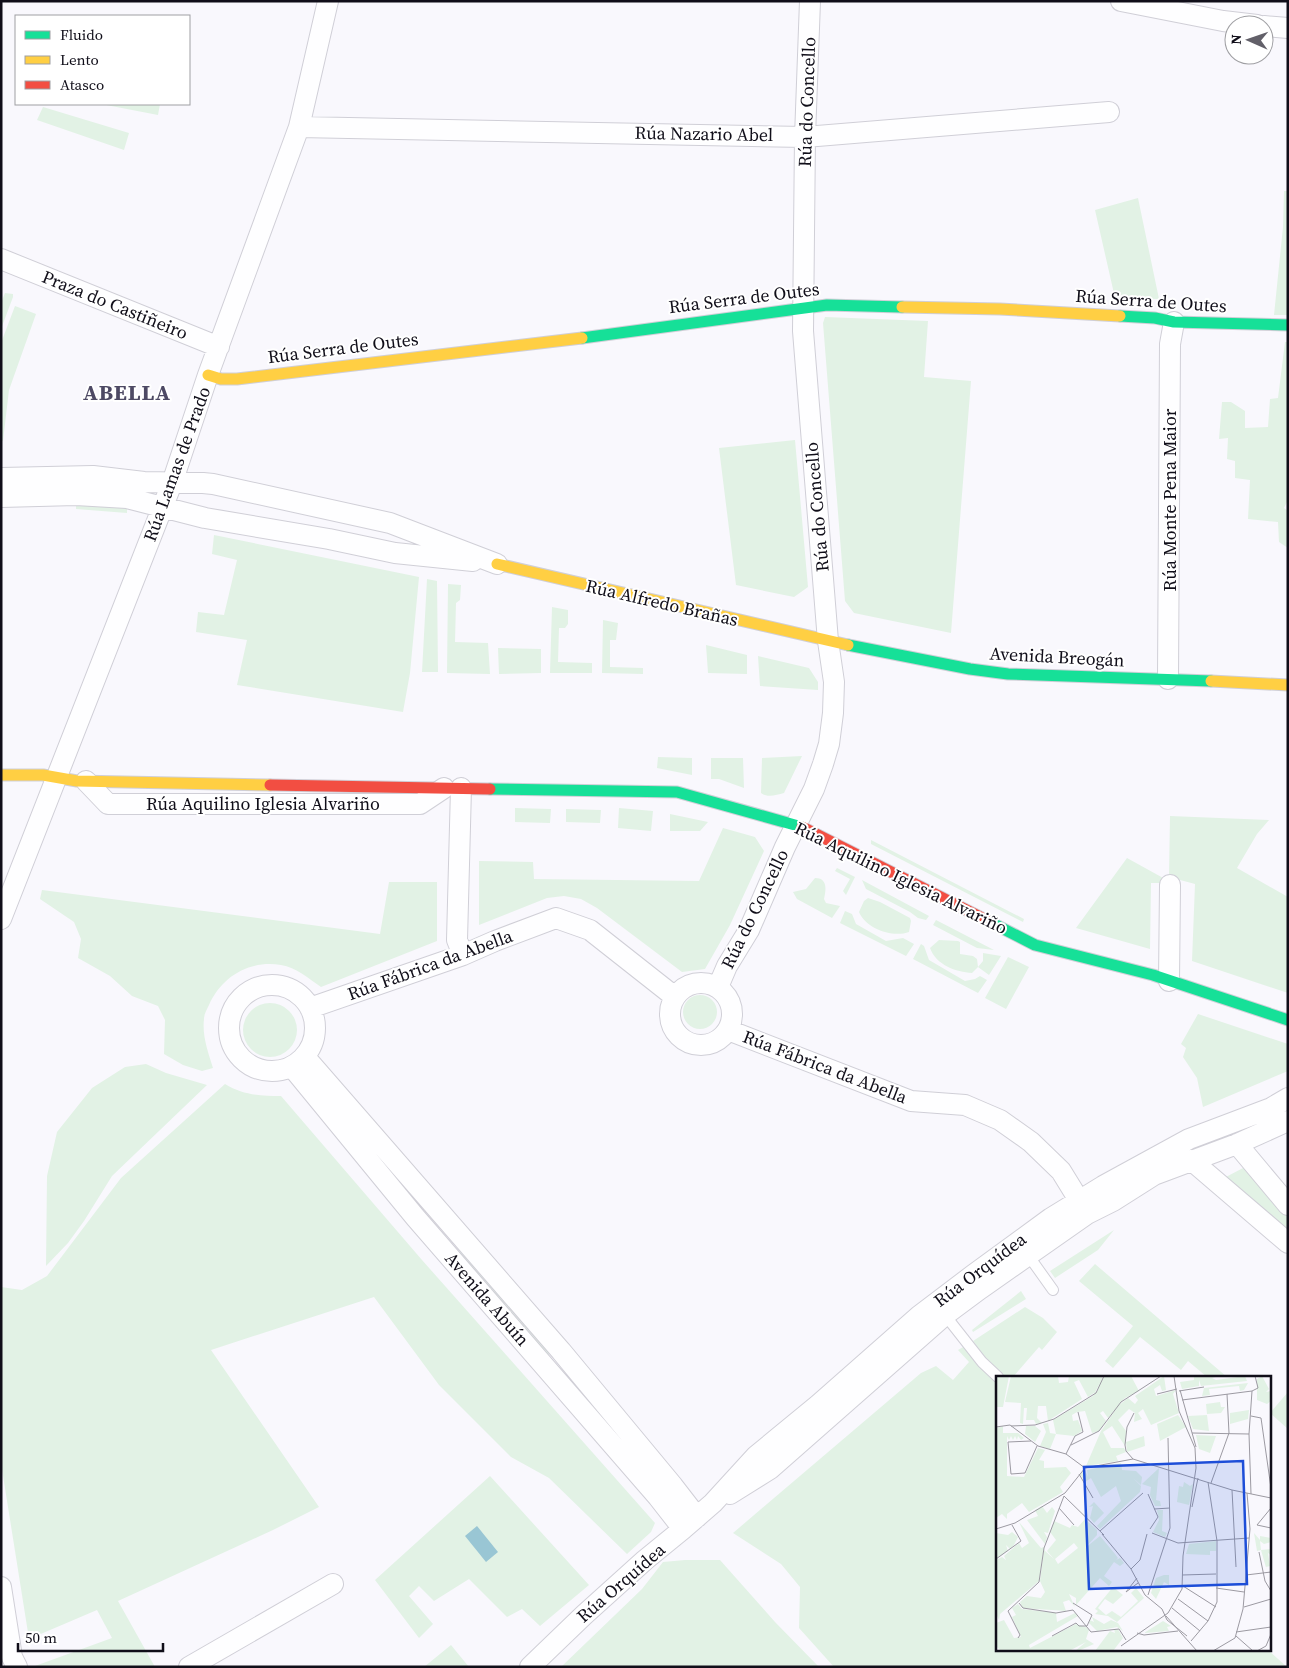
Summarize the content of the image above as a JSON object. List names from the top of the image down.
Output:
{
  "streets": {
    "street": [
      "Rúa do Concello",
      "Rúa Nazario Abel",
      "Rúa Serra de Outes",
      "Praza do Castiñeiro",
      "Rúa Lamas de Prado",
      "Rúa Monte Pena Maior",
      "Rúa Alfredo Brañas",
      "Avenida Breogán",
      "Rúa Aquilino Iglesia Alvariño",
      "Rúa Fábrica da Abella",
      "Rúa Orquídea",
      "Avenida Abuín"
    ]
  },
  "crossings": [
    ["Rúa do Concello", "Rúa Nazario Abel"],
    ["Rúa do Concello", "Rúa Serra de Outes"],
    ["Rúa do Concello", "Rúa Alfredo Brañas"],
    ["Rúa do Concello", "Avenida Breogán"],
    ["Rúa do Concello", "Rúa Aquilino Iglesia Alvariño"],
    ["Rúa do Concello", "Rúa Fábrica da Abella"],
    ["Rúa Nazario Abel", "Rúa Lamas de Prado"],
    ["Rúa Serra de Outes", "Rúa Lamas de Prado"],
    ["Rúa Serra de Outes", "Rúa Monte Pena Maior"],
    ["Praza do Castiñeiro", "Rúa Lamas de Prado"],
    ["Rúa Lamas de Prado", "Rúa Alfredo Brañas"],
    ["Rúa Lamas de Prado", "Rúa Aquilino Iglesia Alvariño"],
    ["Rúa Monte Pena Maior", "Avenida Breogán"],
    ["Rúa Alfredo Brañas", "Avenida Breogán"],
    ["Rúa Fábrica da Abella", "Rúa Orquídea"],
    ["Rúa Fábrica da Abella", "Avenida Abuín"],
    ["Rúa Orquídea", "Avenida Abuín"]
  ],
  "districts": ["ABELLA"],
  "legend": ["Fluido", "Lento", "Atasco"],
  "scale_bar": "50 m",
  "north": "left"
}
